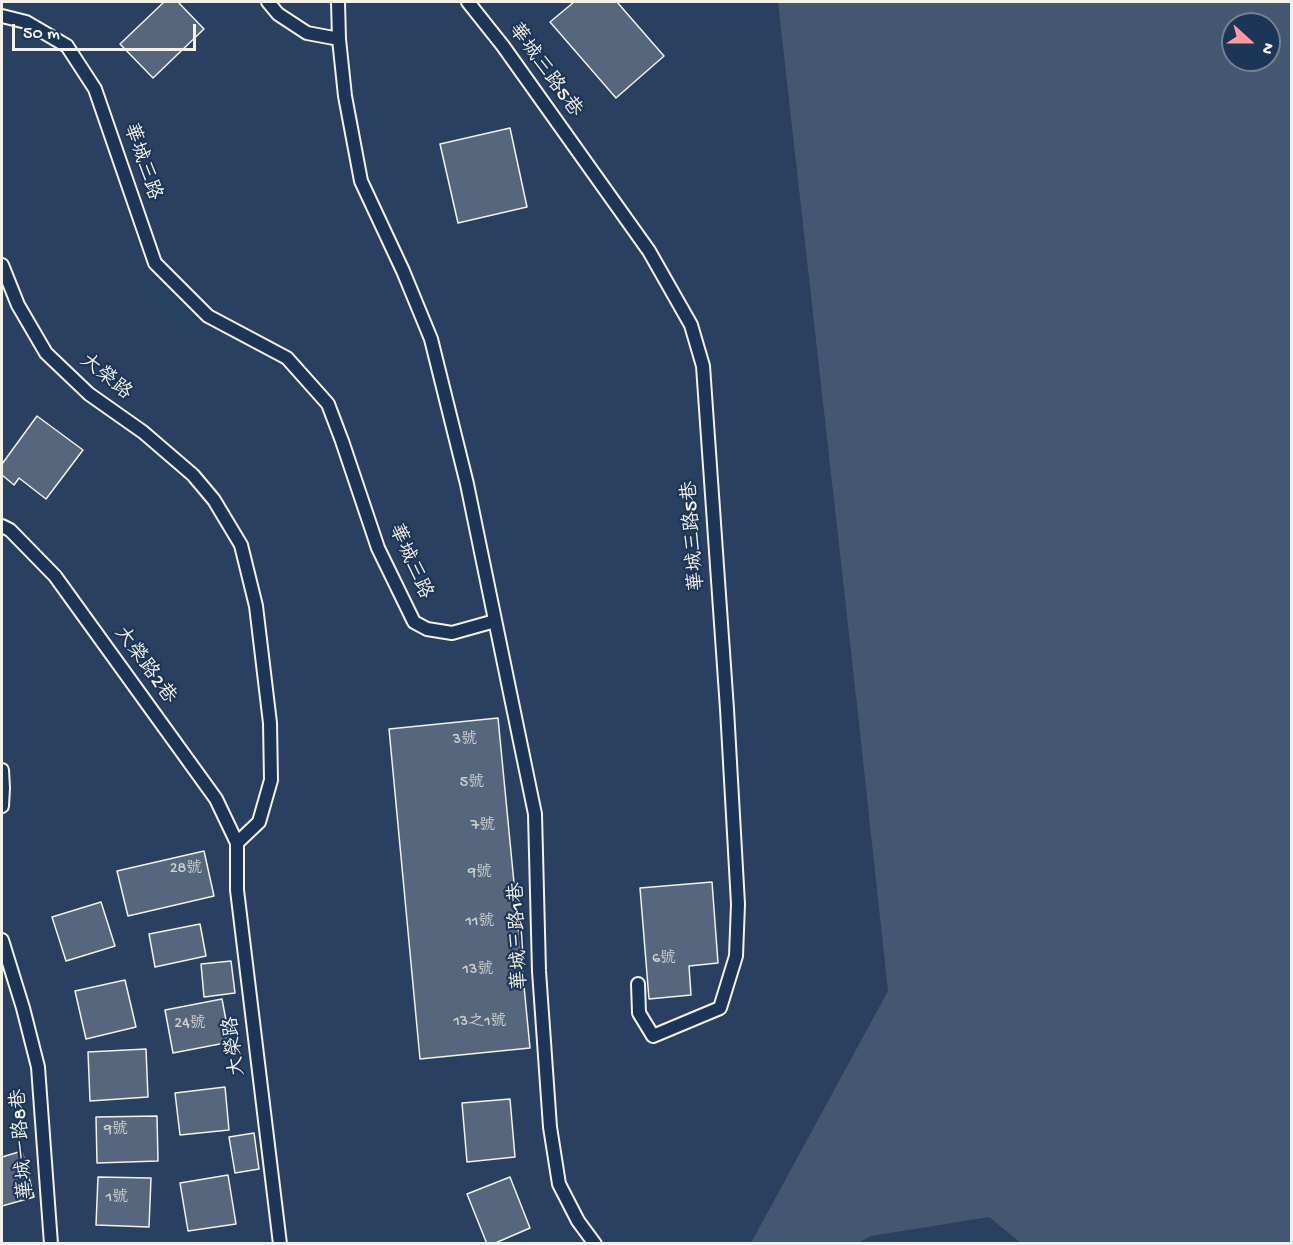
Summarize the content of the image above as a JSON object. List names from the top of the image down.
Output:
{
  "streets": {
    "lane": [
      "華城三路5巷",
      "華城三路",
      "大榮路",
      "大榮路2巷",
      "華城三路1巷",
      "華城一路8巷"
    ]
  },
  "crossings": [
    ["華城三路", "華城三路1巷"],
    ["大榮路", "大榮路2巷"]
  ],
  "house_numbers": [
    "3號",
    "5號",
    "7號",
    "28號",
    "9號",
    "11號",
    "6號",
    "13號",
    "13之1號",
    "24號",
    "9號",
    "1號"
  ],
  "scale_bar": "50 m",
  "north": "right"
}
